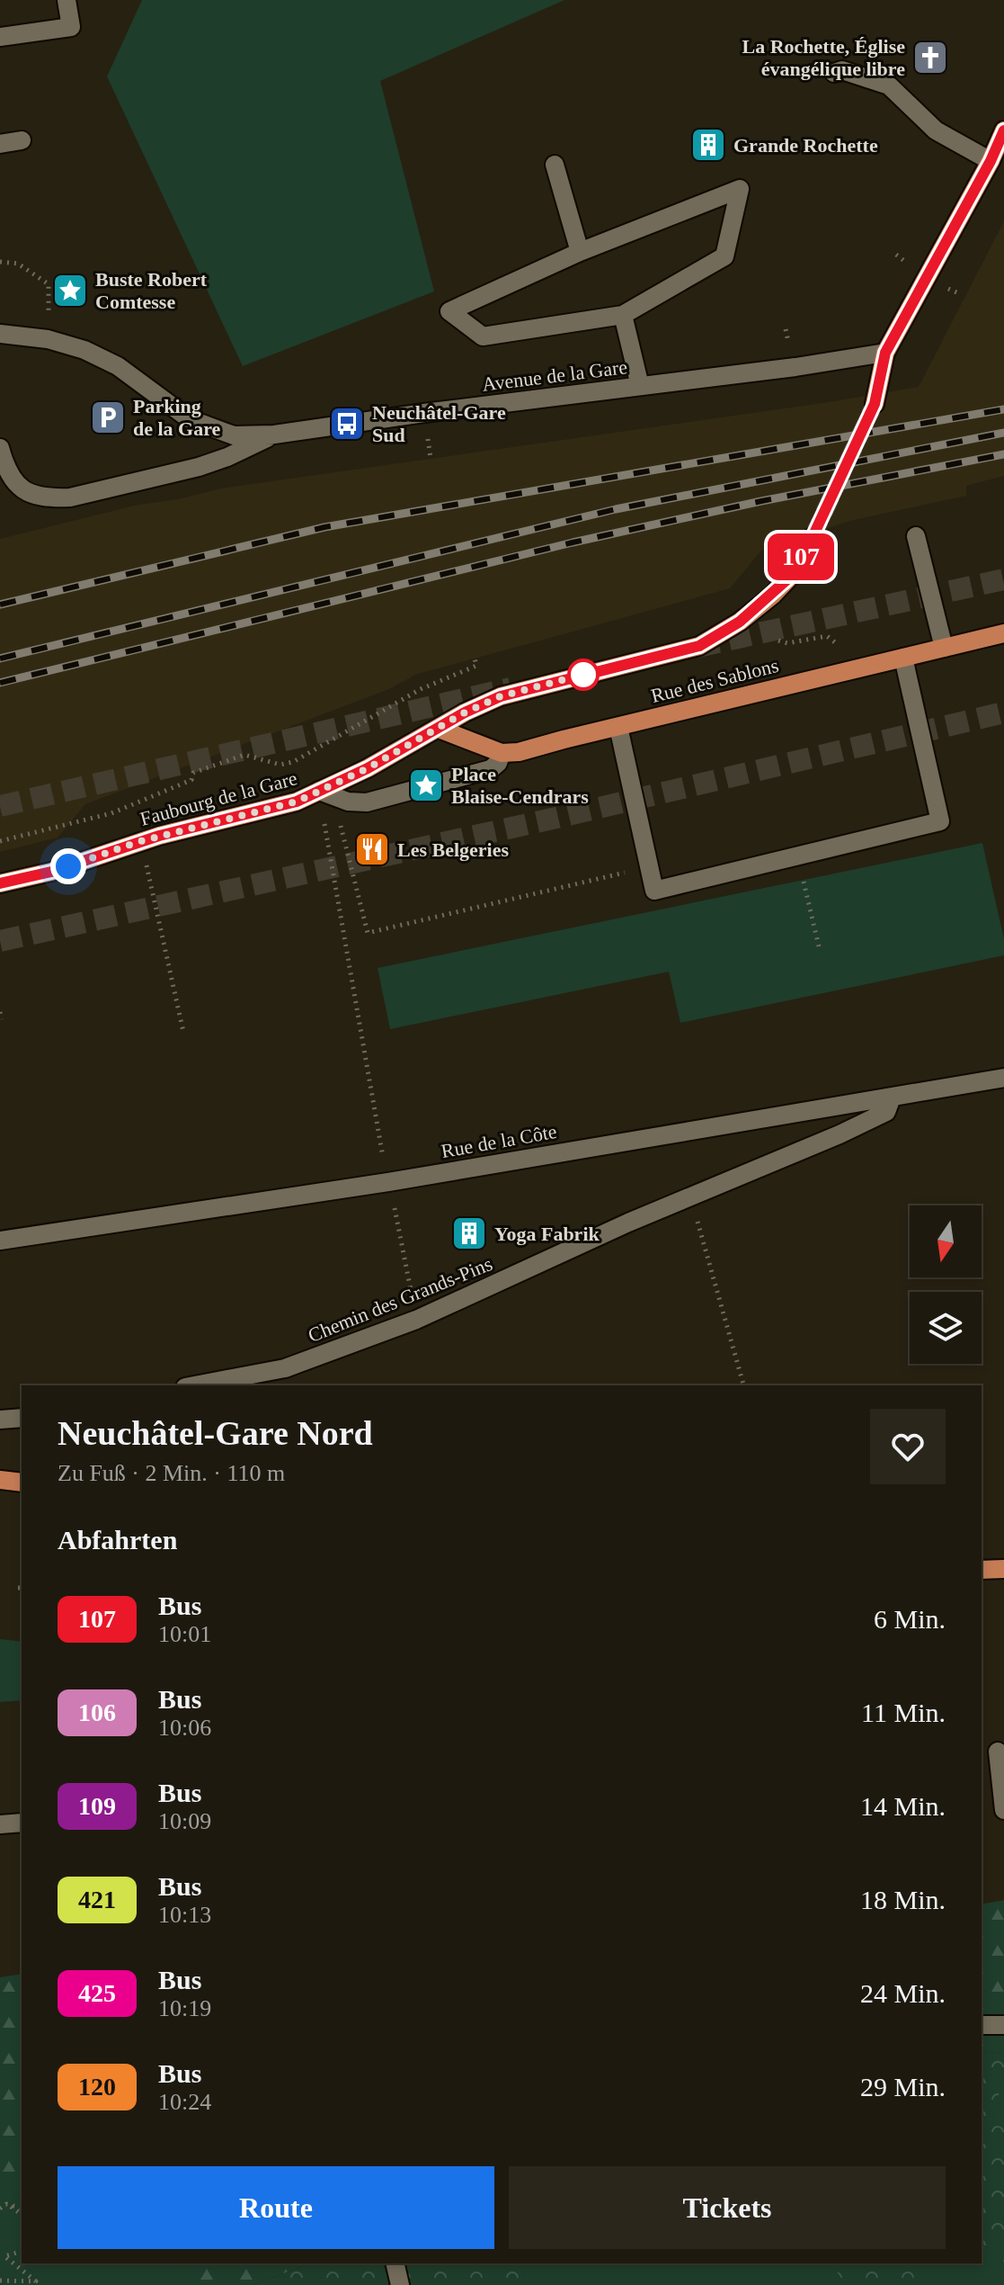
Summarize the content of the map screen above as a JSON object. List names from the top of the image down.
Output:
{
  "streets": {
    "main road": ["Rue des Sablons", "Faubourg de la Gare"],
    "street": ["Avenue de la Gare", "Rue de la Côte", "Chemin des Grands-Pins"]
  },
  "crossings": [
    ["Rue des Sablons", "Faubourg de la Gare"],
    ["Rue de la Côte", "Chemin des Grands-Pins"]
  ],
  "places": {
    "church": ["La Rochette, Église évangélique libre"],
    "building": ["Grande Rochette", "Yoga Fabrik"],
    "place": ["Buste Robert Comtesse", "Place Blaise-Cendrars"],
    "parking": ["Parking de la Gare"],
    "bus stop": ["Neuchâtel-Gare Sud"],
    "restaurant": ["Les Belgeries"]
  },
  "lines": ["bus line 107"],
  "north": "bottom",
  "page": {
    "on_map": "107",
    "heading": [
      ["Neuchâtel-Gare Nord", "Zu Fuß · 2 Min. · 110 m"],
      "Abfahrten"
    ],
    "list": [
      {
        "mark": "107",
        "name": "Bus",
        "note": "10:01",
        "value": "6 Min."
      },
      {
        "mark": "106",
        "name": "Bus",
        "note": "10:06",
        "value": "11 Min."
      },
      {
        "mark": "109",
        "name": "Bus",
        "note": "10:09",
        "value": "14 Min."
      },
      {
        "mark": "421",
        "name": "Bus",
        "note": "10:13",
        "value": "18 Min."
      },
      {
        "mark": "425",
        "name": "Bus",
        "note": "10:19",
        "value": "24 Min."
      },
      {
        "mark": "120",
        "name": "Bus",
        "note": "10:24",
        "value": "29 Min."
      }
    ],
    "buttons": ["Route", "Tickets"]
  }
}
